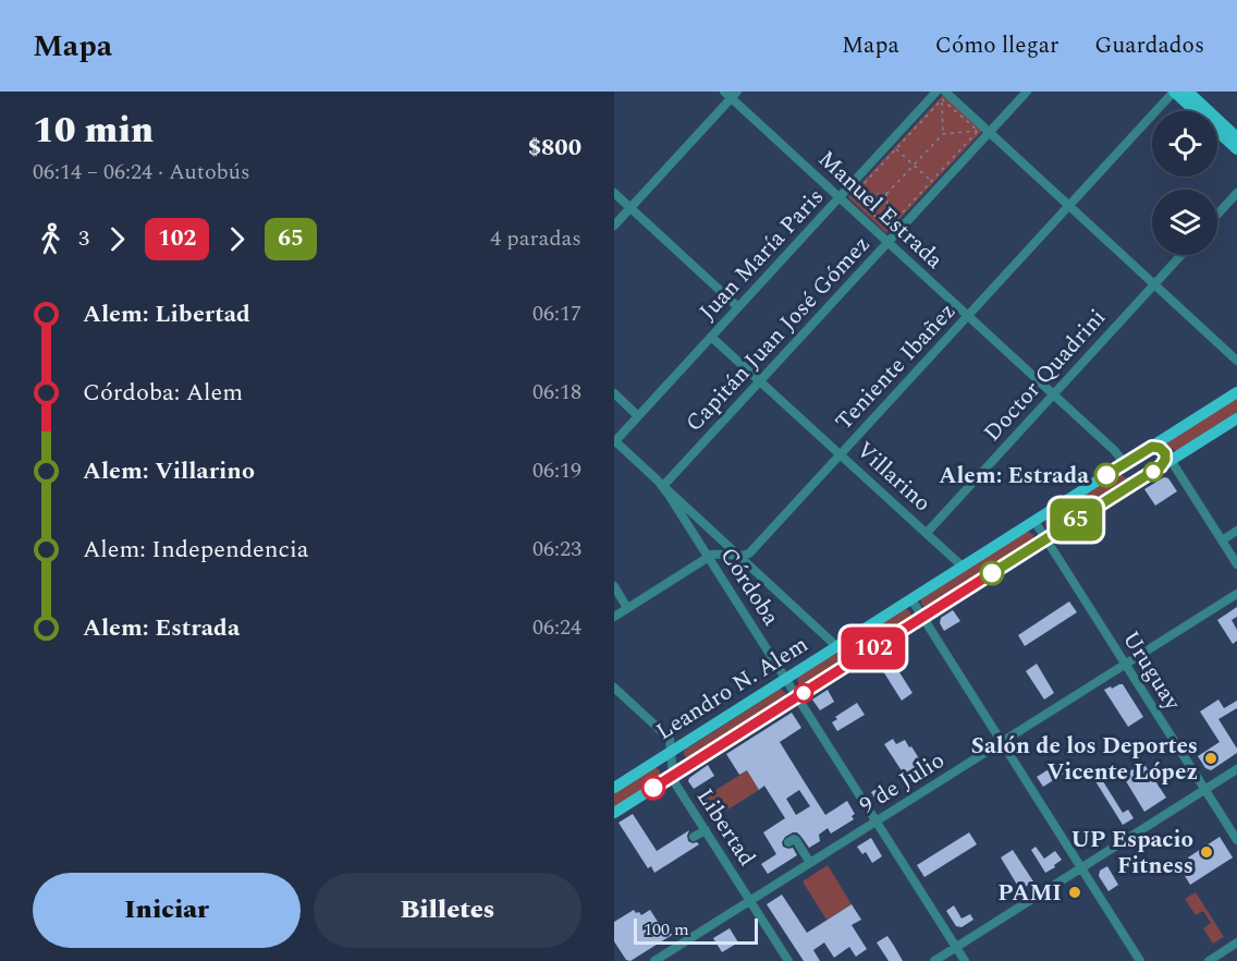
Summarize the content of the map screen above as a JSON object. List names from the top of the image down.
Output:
{
  "streets": {
    "main road": ["Leandro N. Alem"],
    "street": [
      "Manuel Estrada",
      "Juan María Paris",
      "Capitán Juan José Gómez",
      "Teniente Ibañez",
      "Doctor Quadrini",
      "Villarino",
      "Córdoba",
      "Uruguay",
      "9 de Julio",
      "Libertad"
    ]
  },
  "crossings": [
    ["Manuel Estrada", "Juan María Paris"],
    ["Manuel Estrada", "Capitán Juan José Gómez"],
    ["Manuel Estrada", "Teniente Ibañez"],
    ["Manuel Estrada", "Doctor Quadrini"],
    ["Manuel Estrada", "Leandro N. Alem"],
    ["Juan María Paris", "Villarino"],
    ["Juan María Paris", "Córdoba"],
    ["Capitán Juan José Gómez", "Villarino"],
    ["Capitán Juan José Gómez", "Córdoba"],
    ["Teniente Ibañez", "Villarino"],
    ["Doctor Quadrini", "Villarino"],
    ["Villarino", "Leandro N. Alem"],
    ["Córdoba", "Leandro N. Alem"],
    ["Córdoba", "9 de Julio"],
    ["Uruguay", "Leandro N. Alem"],
    ["Uruguay", "9 de Julio"],
    ["Leandro N. Alem", "Libertad"],
    ["9 de Julio", "Libertad"]
  ],
  "places": [
    "Alem: Estrada",
    "Salón de los Deportes Vicente López",
    "UP Espacio Fitness",
    "PAMI"
  ],
  "lines": ["bus line 65", "bus line 102"],
  "scale_bar": "100 m",
  "page": {
    "header": "Mapa",
    "nav": ["Mapa", "Cómo llegar", "Guardados"],
    "heading": ["10 min", "06:14 – 06:24 · Autobús", "$800"],
    "on_map": ["102", "65"],
    "legs": [
      "3",
      "102",
      "65",
      "4 paradas"
    ],
    "list": [
      {
        "name": "Alem: Libertad",
        "value": "06:17"
      },
      {
        "name": "Córdoba: Alem",
        "value": "06:18"
      },
      {
        "name": "Alem: Villarino",
        "value": "06:19"
      },
      {
        "name": "Alem: Independencia",
        "value": "06:23"
      },
      {
        "name": "Alem: Estrada",
        "value": "06:24"
      }
    ],
    "buttons": ["Iniciar", "Billetes"],
    "scale": "100 m"
  }
}
